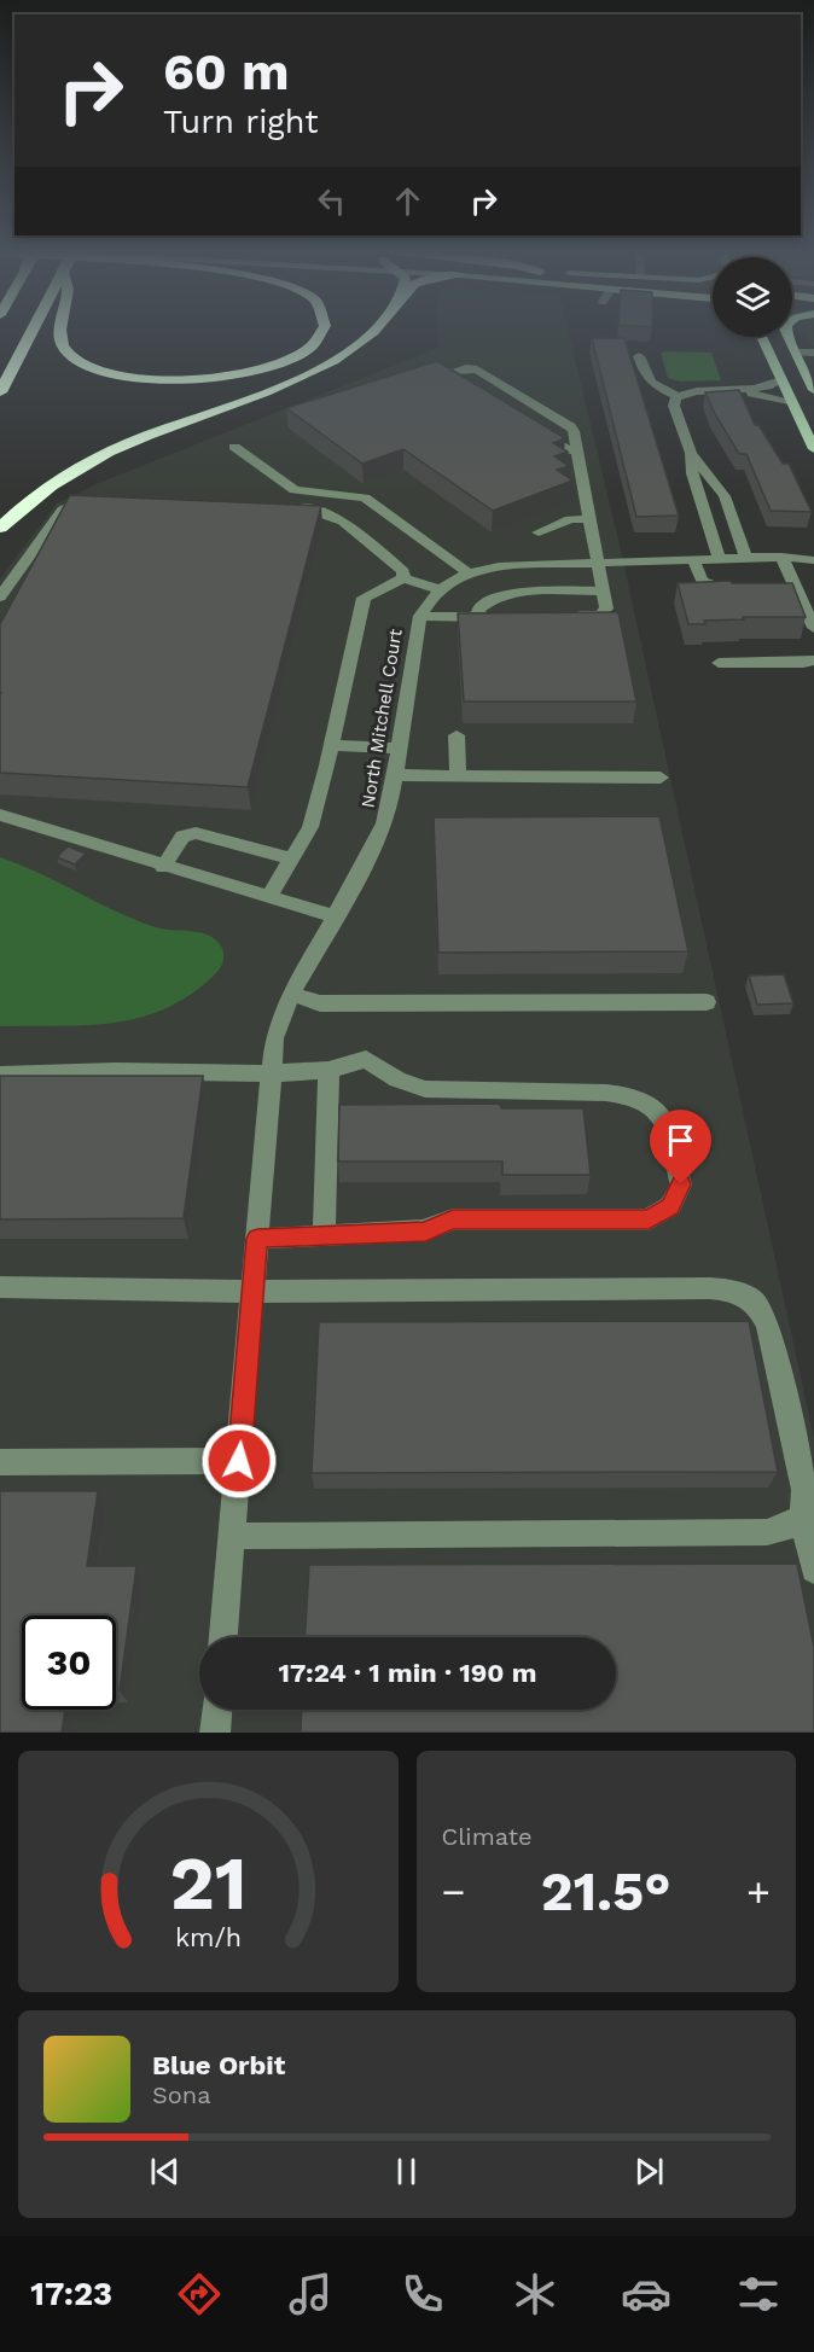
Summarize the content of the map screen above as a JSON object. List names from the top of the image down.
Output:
{
  "streets": {
    "street": ["North Mitchell Court"]
  },
  "page": {
    "turn": ["60 m", "Turn right"],
    "limit": "30",
    "trip": "17:24 · 1 min · 190 m",
    "tile": "Climate",
    "heat": ["−", "21.5°", "+"],
    "song": ["Blue Orbit", "Sona"],
    "tabs": "17:23",
    "gauge": ["21", "km/h"]
  }
}
